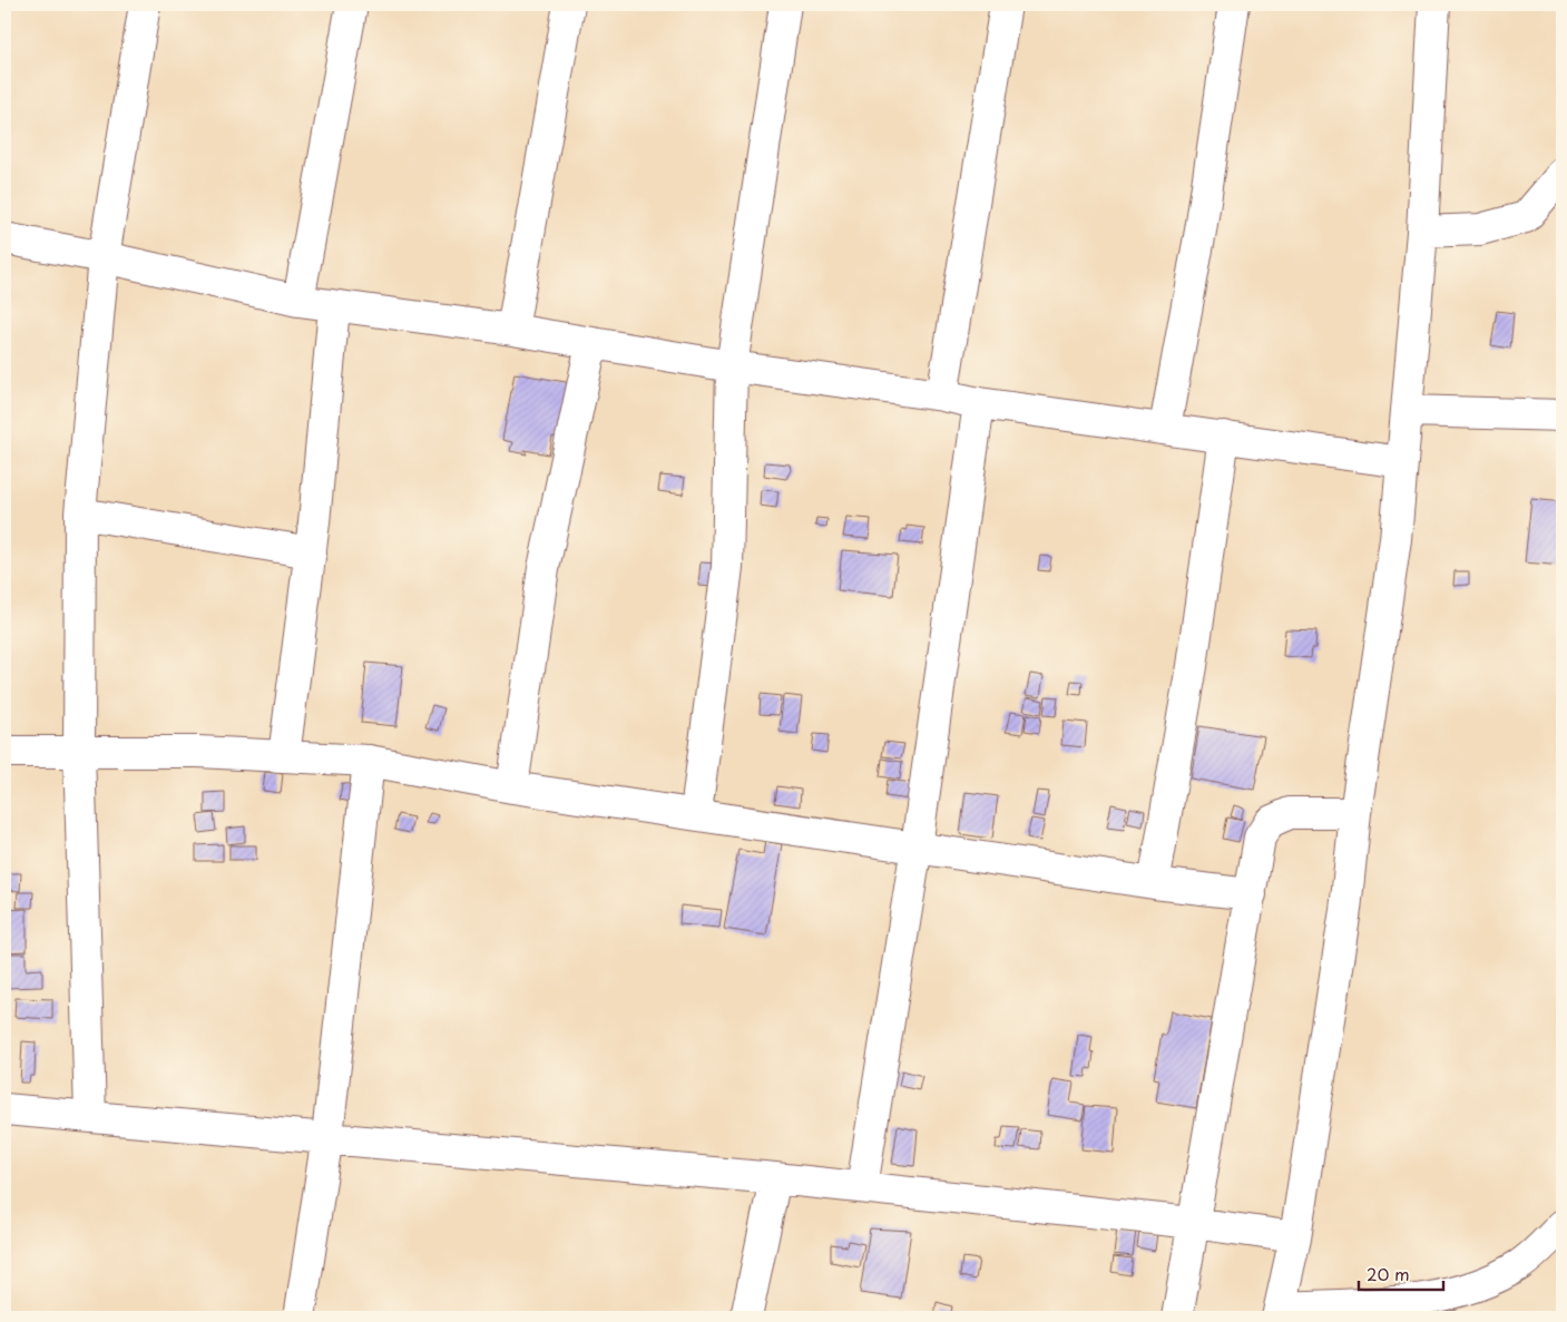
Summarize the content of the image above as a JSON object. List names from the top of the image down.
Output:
{
  "scale_bar": "20 m"
}
